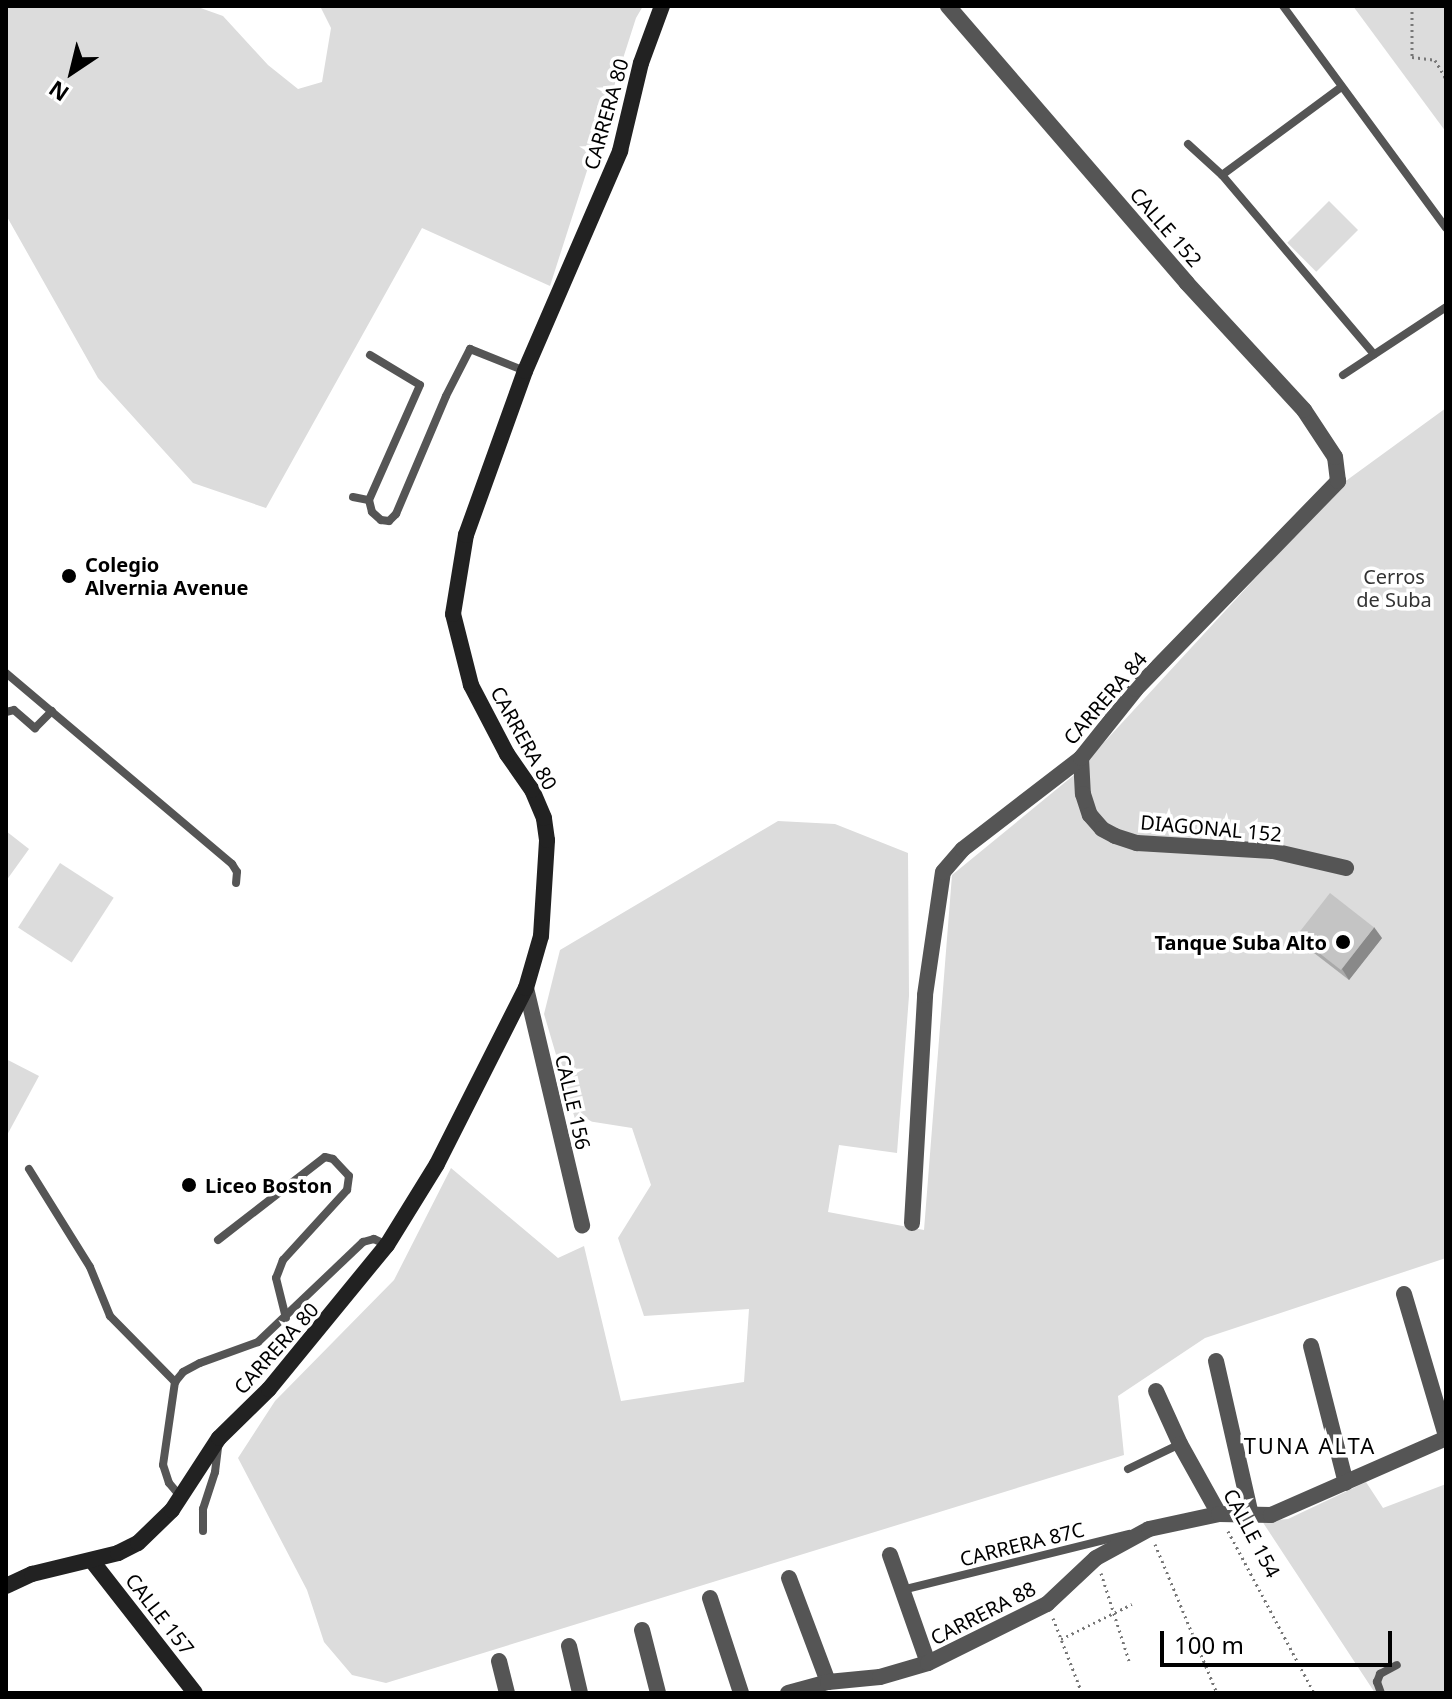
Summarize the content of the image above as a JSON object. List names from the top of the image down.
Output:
{
  "streets": {
    "street": [
      "CARRERA 80",
      "CALLE 152",
      "CARRERA 84",
      "DIAGONAL 152",
      "CALLE 156",
      "CALLE 154",
      "CARRERA 88",
      "CALLE 157"
    ],
    "lane": ["CARRERA 87C"]
  },
  "crossings": [
    ["CARRERA 80", "CALLE 156"],
    ["CARRERA 80", "CALLE 157"],
    ["CALLE 152", "CARRERA 84"],
    ["CARRERA 84", "DIAGONAL 152"],
    ["CALLE 154", "CARRERA 88"],
    ["CARRERA 87C", "CARRERA 88"]
  ],
  "districts": ["TUNA ALTA"],
  "parks": ["Cerros de Suba"],
  "places": ["Colegio Alvernia Avenue", "Tanque Suba Alto", "Liceo Boston"],
  "scale_bar": "100 m",
  "north": "bottom left"
}
